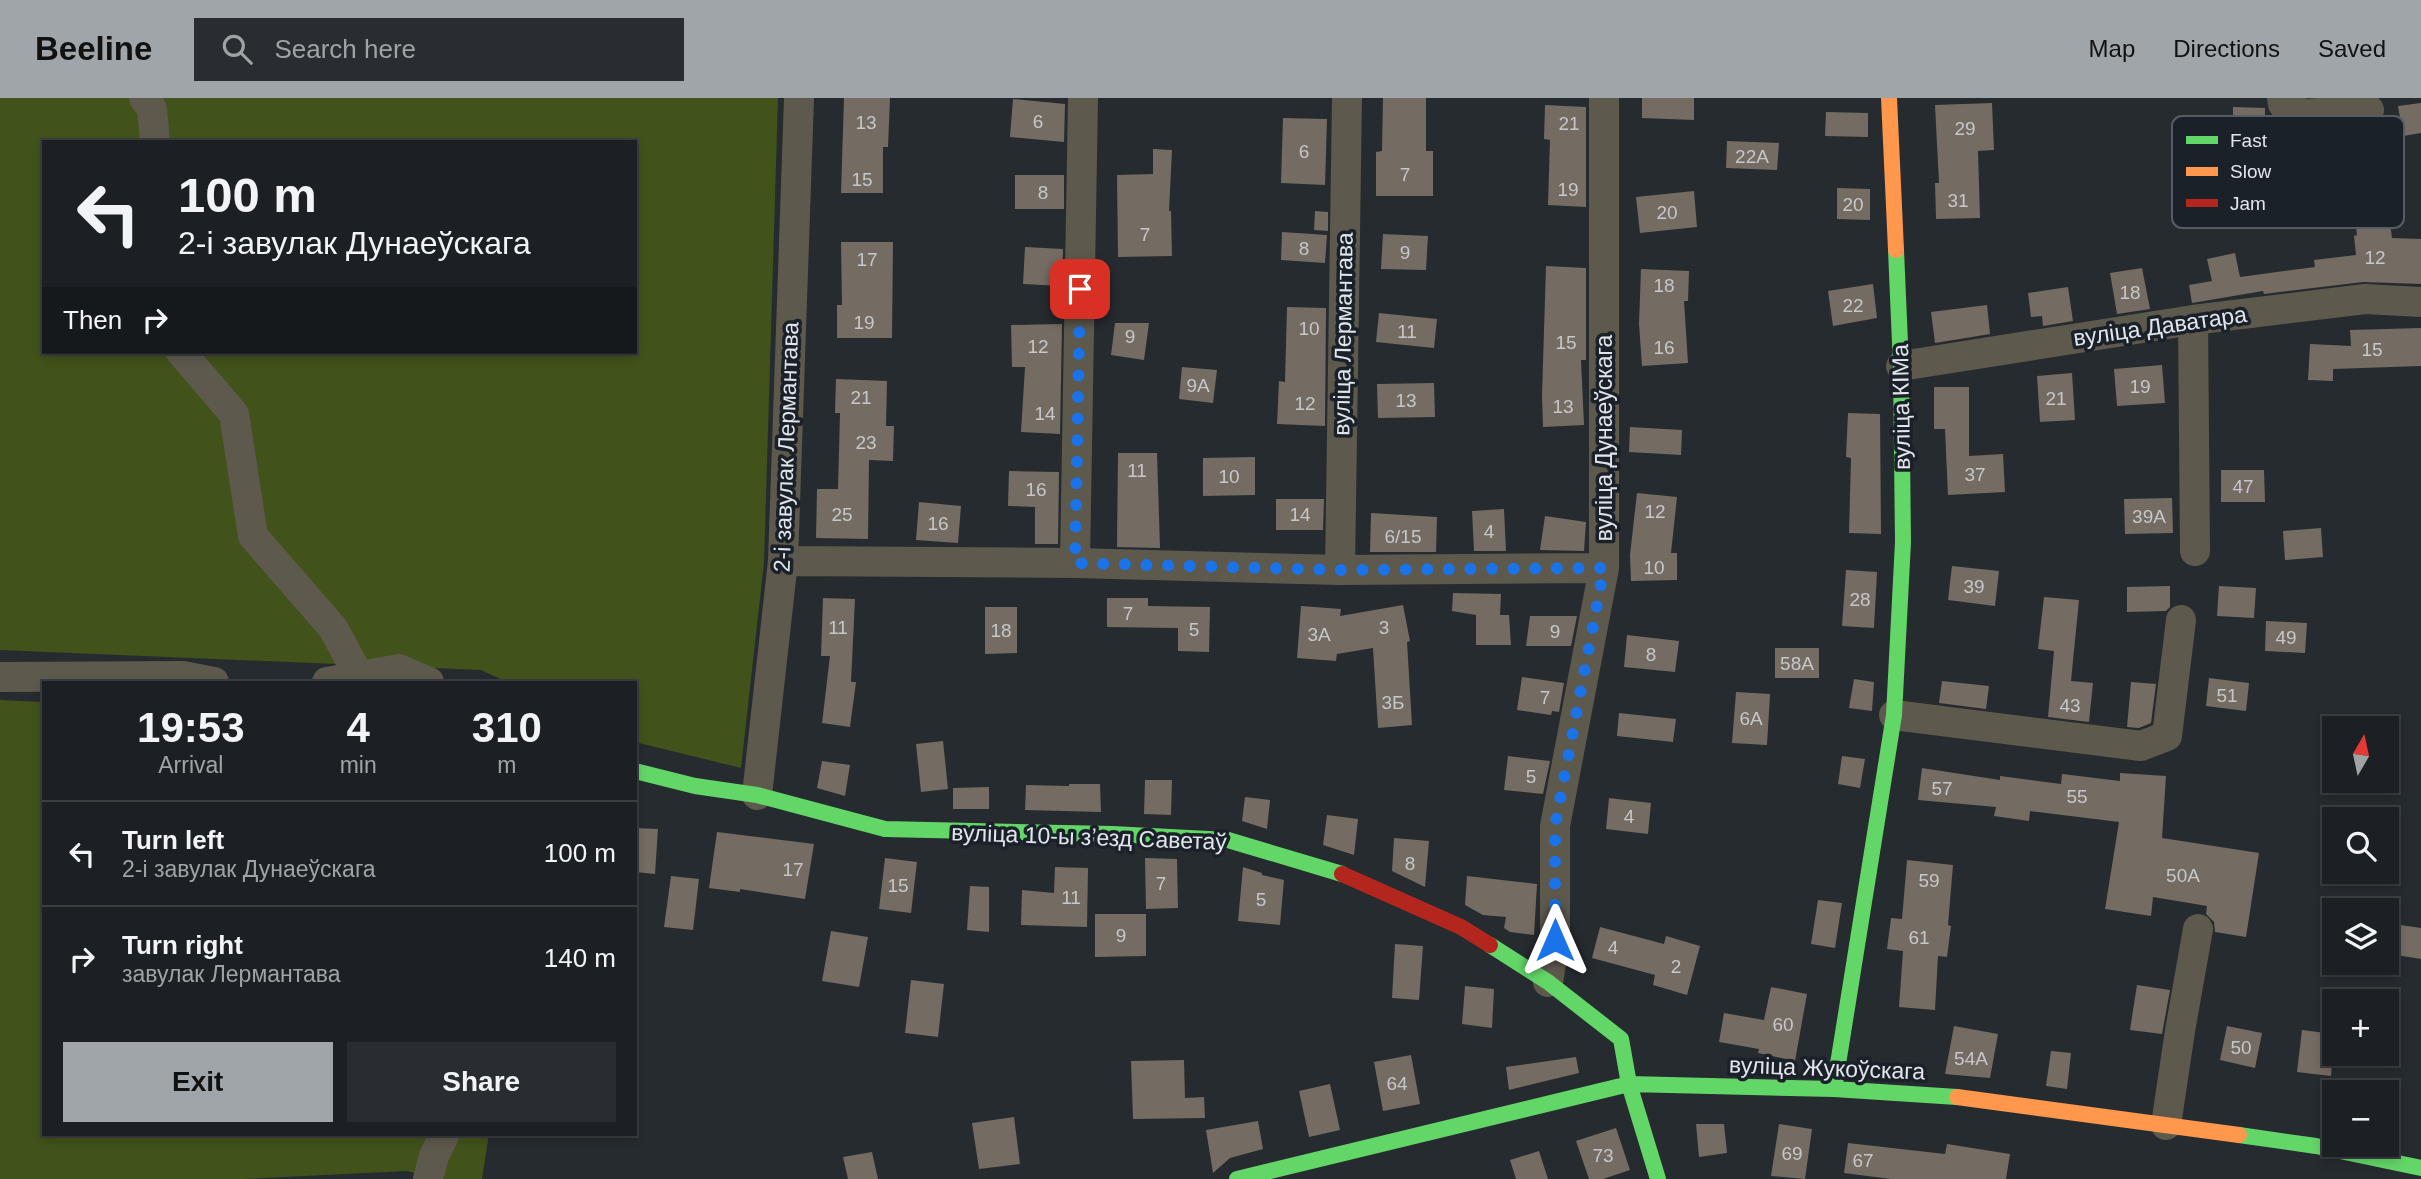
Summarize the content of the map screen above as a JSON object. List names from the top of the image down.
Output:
{
  "streets": {
    "street": [
      "вуліца Даватара",
      "вуліца Лермантава",
      "вуліца КІМа",
      "вуліца Дунаеўскага",
      "2-і завулак Лермантава",
      "вуліца 10-ы зʼезд Саветаў",
      "вуліца Жукоўскага"
    ]
  },
  "crossings": [
    ["вуліца Даватара", "вуліца КІМа"],
    ["вуліца КІМа", "вуліца Жукоўскага"],
    ["вуліца Дунаеўскага", "вуліца 10-ы зʼезд Саветаў"],
    ["2-і завулак Лермантава", "вуліца 10-ы зʼезд Саветаў"],
    ["вуліца 10-ы зʼезд Саветаў", "вуліца Жукоўскага"]
  ],
  "house_numbers": [
    "6",
    "13",
    "21",
    "29",
    "6",
    "22А",
    "7",
    "15",
    "19",
    "8",
    "31",
    "20",
    "20",
    "7",
    "8",
    "9",
    "12",
    "17",
    "18",
    "18",
    "22",
    "19",
    "10",
    "11",
    "9",
    "15",
    "12",
    "16",
    "15",
    "9А",
    "19",
    "21",
    "21",
    "13",
    "12",
    "13",
    "14",
    "23",
    "11",
    "37",
    "10",
    "47",
    "16",
    "12",
    "25",
    "14",
    "39А",
    "16",
    "4",
    "6/15",
    "10",
    "39",
    "28",
    "7",
    "11",
    "3",
    "5",
    "18",
    "9",
    "3А",
    "49",
    "8",
    "58А",
    "51",
    "7",
    "3Б",
    "43",
    "6А",
    "5",
    "57",
    "55",
    "4",
    "8",
    "17",
    "50А",
    "59",
    "7",
    "15",
    "11",
    "5",
    "9",
    "61",
    "4",
    "2",
    "60",
    "50",
    "54А",
    "64",
    "69",
    "73",
    "67"
  ],
  "legend": ["Fast", "Slow", "Jam"],
  "north": "top",
  "page": {
    "header": "Beeline",
    "search": "Search here",
    "nav": ["Map", "Directions", "Saved"],
    "turn": ["100 m", "2-і завулак Дунаеўскага"],
    "then": "Then",
    "eta": [
      "19:53",
      "Arrival",
      "4",
      "min",
      "310",
      "m"
    ],
    "map_buttons": ["+", "−"],
    "list": [
      {
        "name": "Turn left",
        "note": "2-і завулак Дунаеўскага",
        "value": "100 m"
      },
      {
        "name": "Turn right",
        "note": "завулак Лермантава",
        "value": "140 m"
      }
    ],
    "buttons": ["Exit", "Share"]
  }
}
